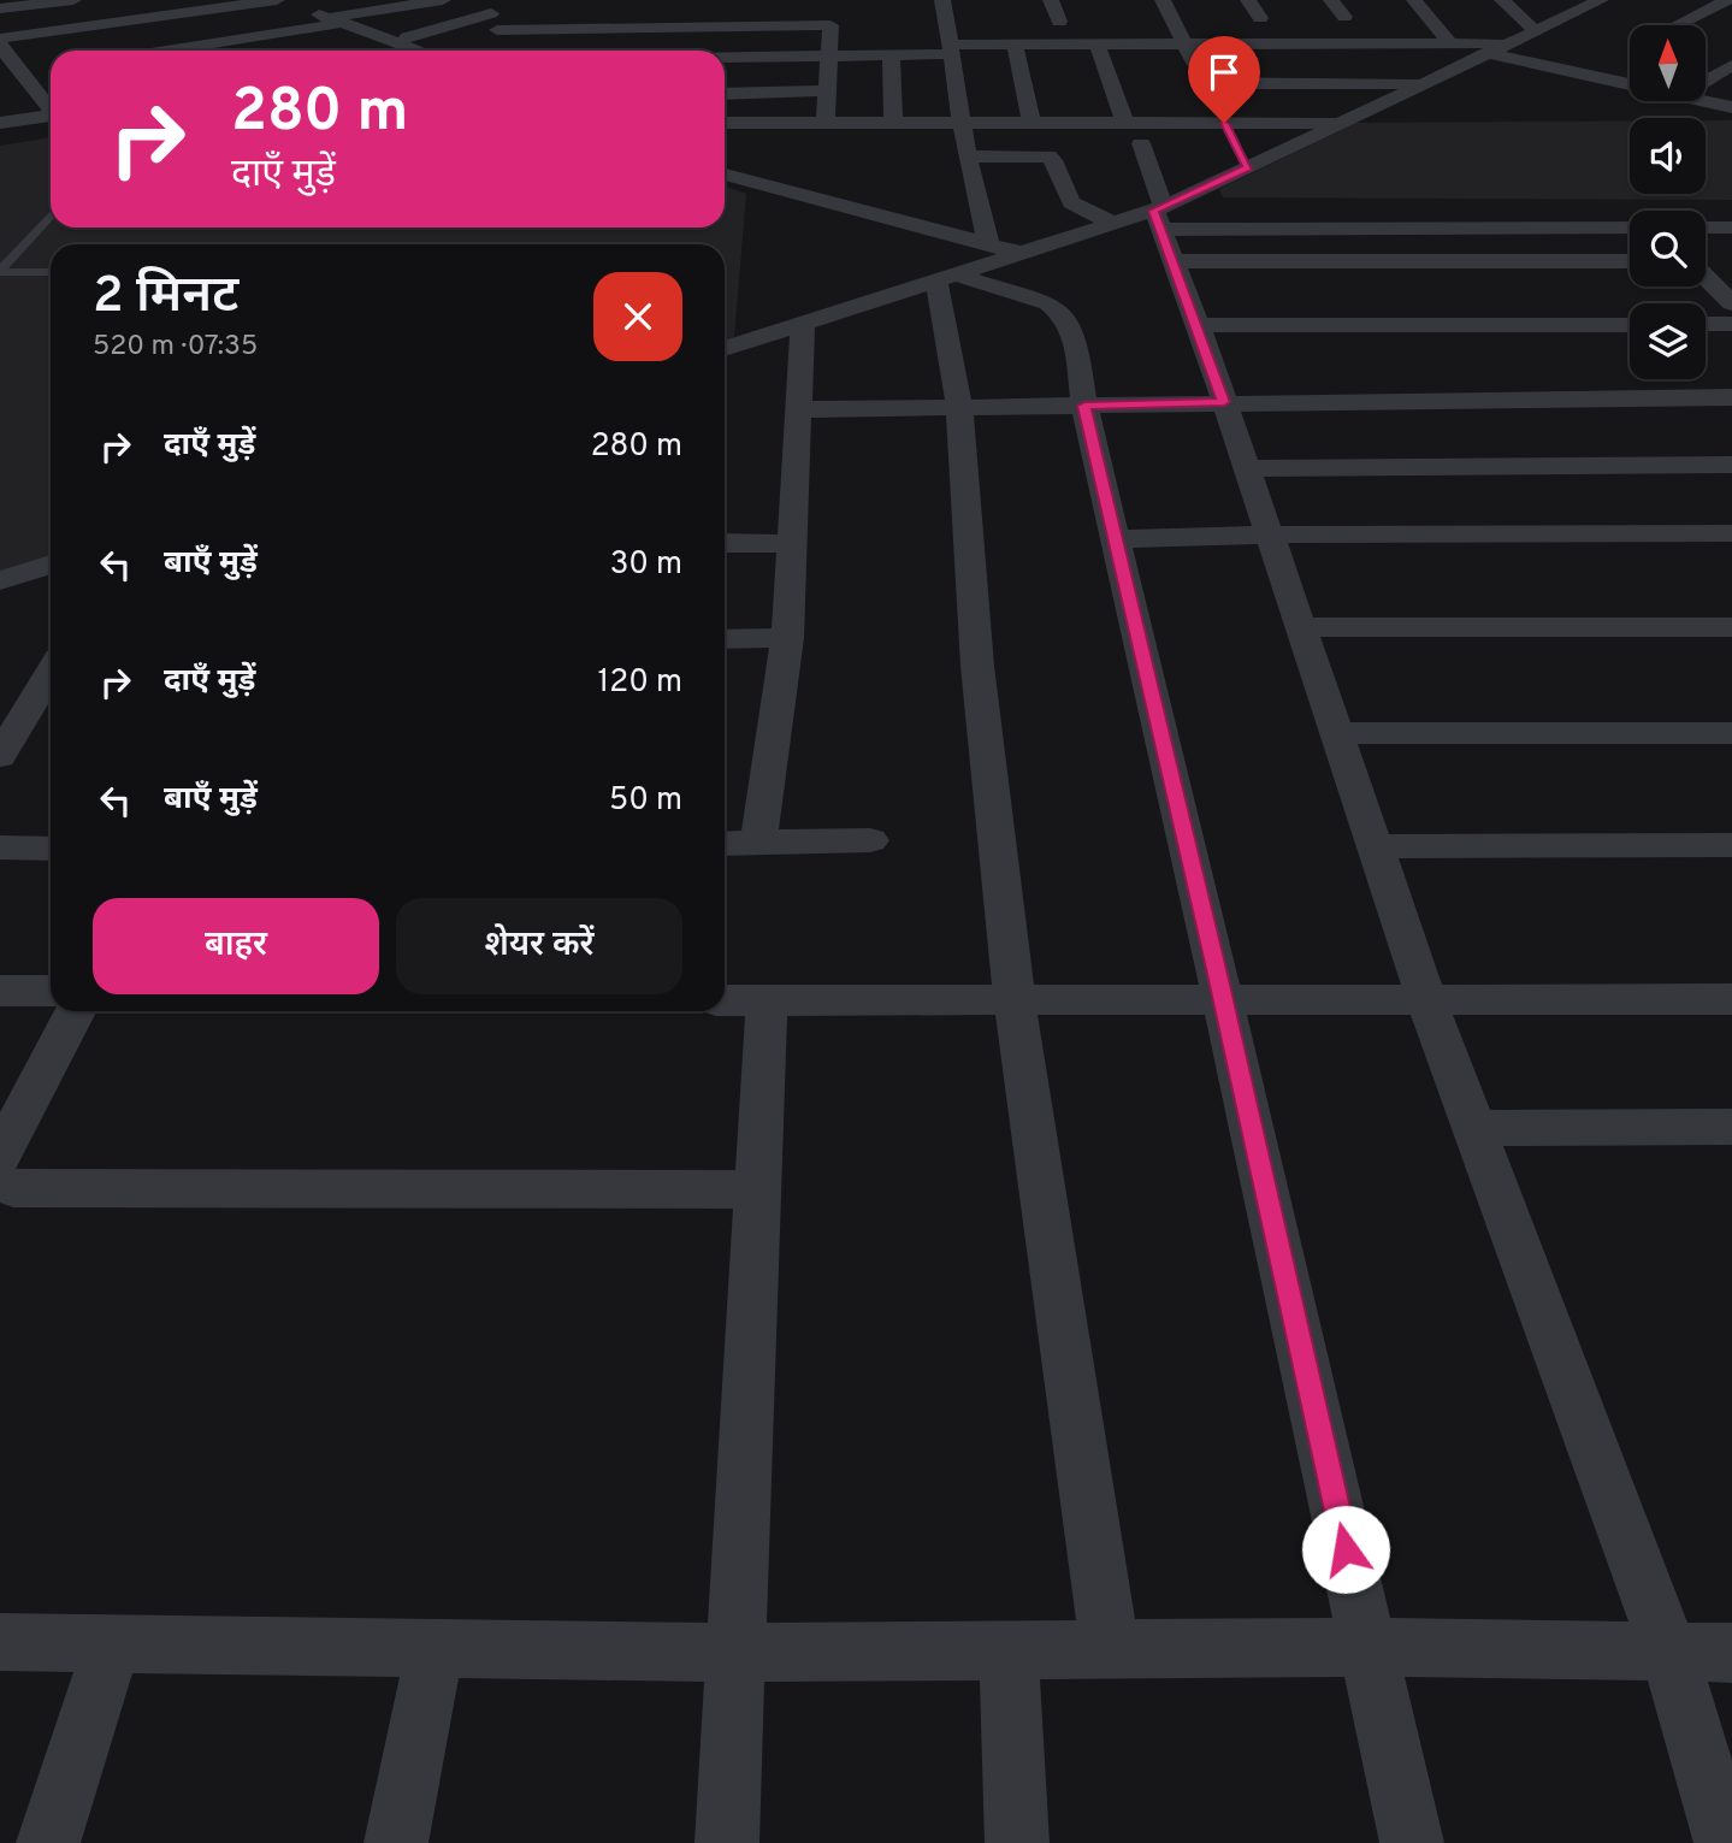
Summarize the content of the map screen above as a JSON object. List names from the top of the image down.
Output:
{
  "north": "top",
  "page": {
    "turn": ["280 m", "दाएँ मुड़ें"],
    "heading": ["2 मिनट", "520 m · 07:35"],
    "list": [
      {
        "name": "दाएँ मुड़ें",
        "value": "280 m"
      },
      {
        "name": "बाएँ मुड़ें",
        "value": "30 m"
      },
      {
        "name": "दाएँ मुड़ें",
        "value": "120 m"
      },
      {
        "name": "बाएँ मुड़ें",
        "value": "50 m"
      }
    ],
    "buttons": ["बाहर", "शेयर करें"]
  }
}
